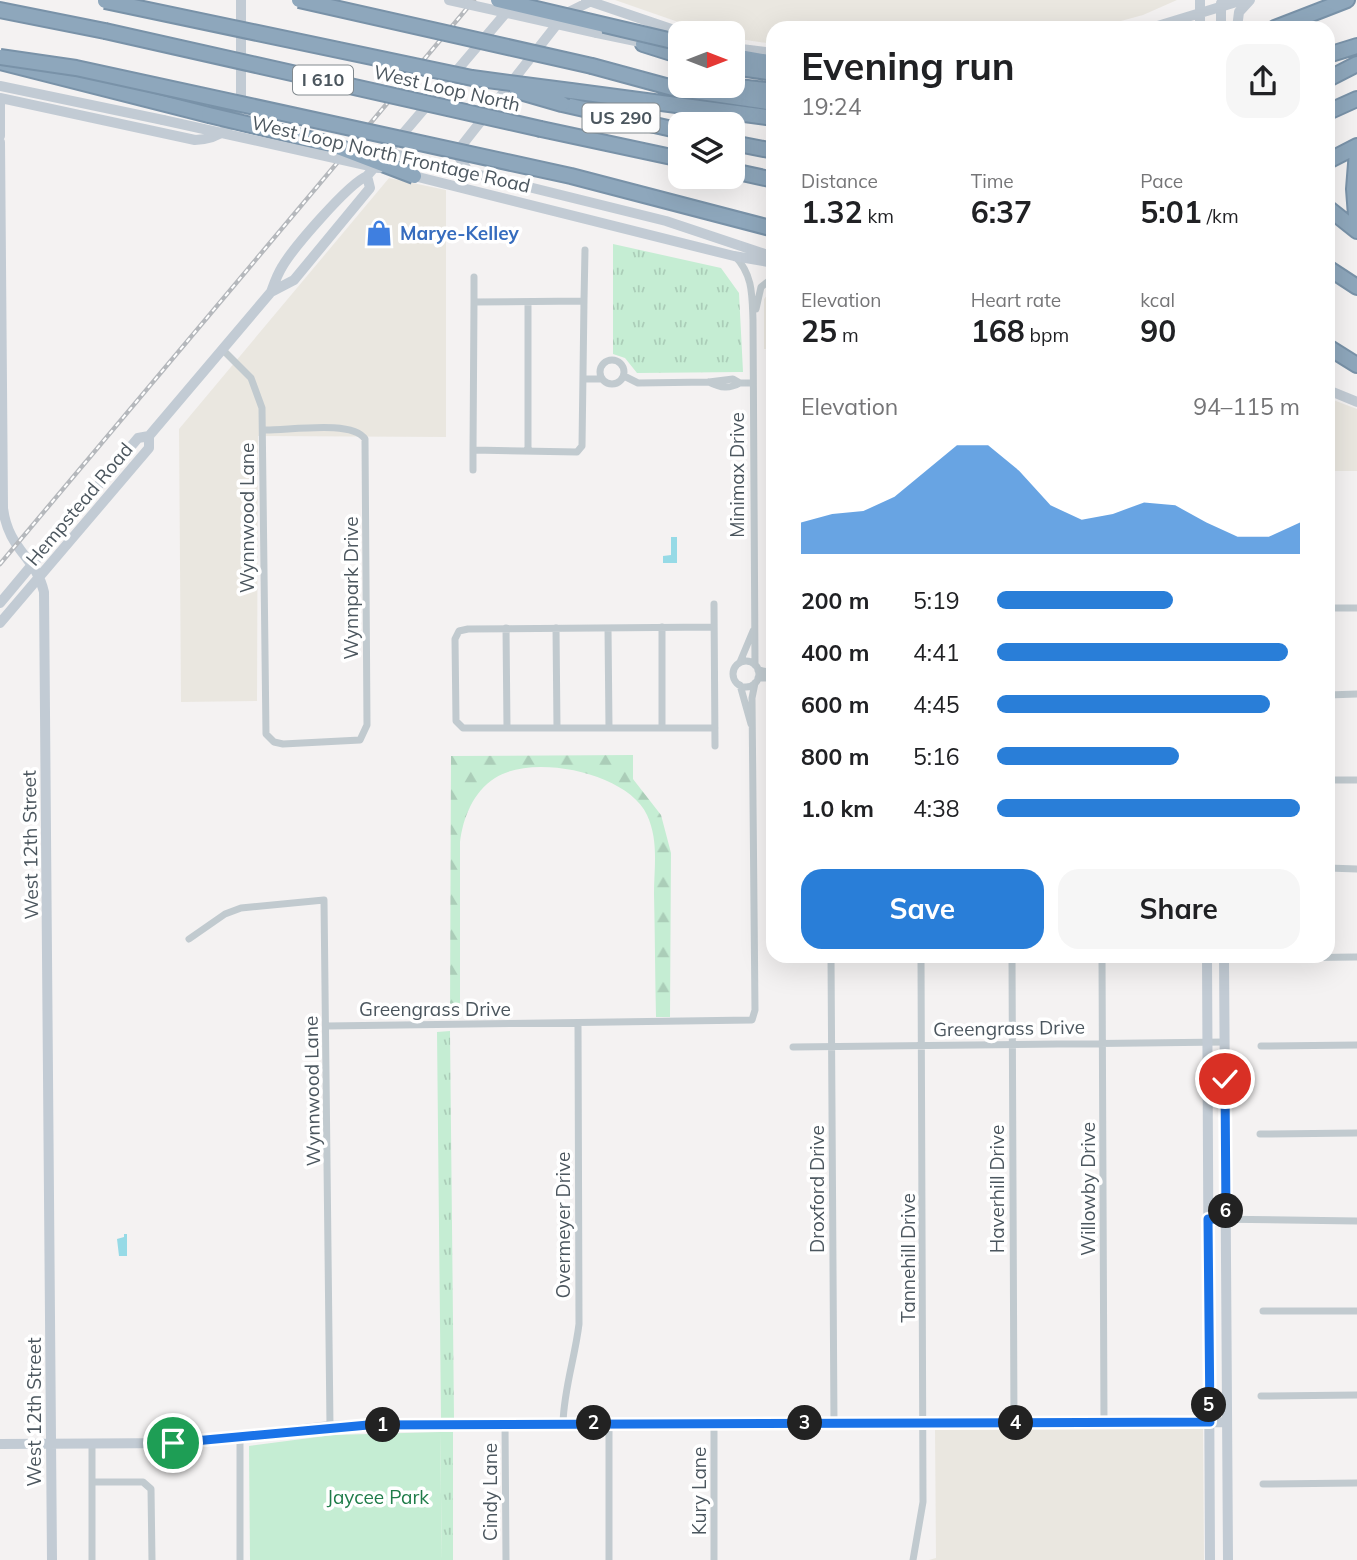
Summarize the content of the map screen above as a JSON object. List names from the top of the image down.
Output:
{
  "streets": {
    "highway": ["I 610", "West Loop North", "US 290"],
    "main road": ["West Loop North Frontage Road", "Hempstead Road", "West 12th Street"],
    "street": [
      "Minimax Drive",
      "Wynnwood Lane",
      "Wynnpark Drive",
      "Greengrass Drive",
      "Droxford Drive",
      "Haverhill Drive",
      "Willowby Drive",
      "Overmeyer Drive",
      "Tannehill Drive",
      "Kury Lane",
      "Cindy Lane"
    ]
  },
  "crossings": [
    ["West Loop North", "US 290"],
    ["West Loop North Frontage Road", "Minimax Drive"],
    ["Hempstead Road", "Wynnwood Lane"],
    ["Hempstead Road", "West 12th Street"],
    ["Wynnwood Lane", "Wynnpark Drive"],
    ["Wynnwood Lane", "Greengrass Drive"],
    ["Greengrass Drive", "Droxford Drive"],
    ["Greengrass Drive", "Haverhill Drive"],
    ["Greengrass Drive", "Willowby Drive"],
    ["Greengrass Drive", "Overmeyer Drive"],
    ["Greengrass Drive", "Tannehill Drive"]
  ],
  "parks": ["Jaycee Park"],
  "places": {
    "shop": ["Marye-Kelley"]
  },
  "north": "right",
  "page": {
    "heading": ["Evening run", "19:24"],
    "stats": [
      ["Distance", "1.32 km"],
      ["Time", "6:37"],
      ["Pace", "5:01 /km"],
      ["Elevation", "25 m"],
      ["Heart rate", "168 bpm"],
      ["kcal", "90"]
    ],
    "chart": ["Elevation", "94–115 m"],
    "list": [
      {
        "name": "200 m",
        "note": "5:19"
      },
      {
        "name": "400 m",
        "note": "4:41"
      },
      {
        "name": "600 m",
        "note": "4:45"
      },
      {
        "name": "800 m",
        "note": "5:16"
      },
      {
        "name": "1.0 km",
        "note": "4:38"
      }
    ],
    "buttons": ["Save", "Share"],
    "pins": [
      "6",
      "5",
      "2",
      "3",
      "4",
      "1"
    ]
  }
}
